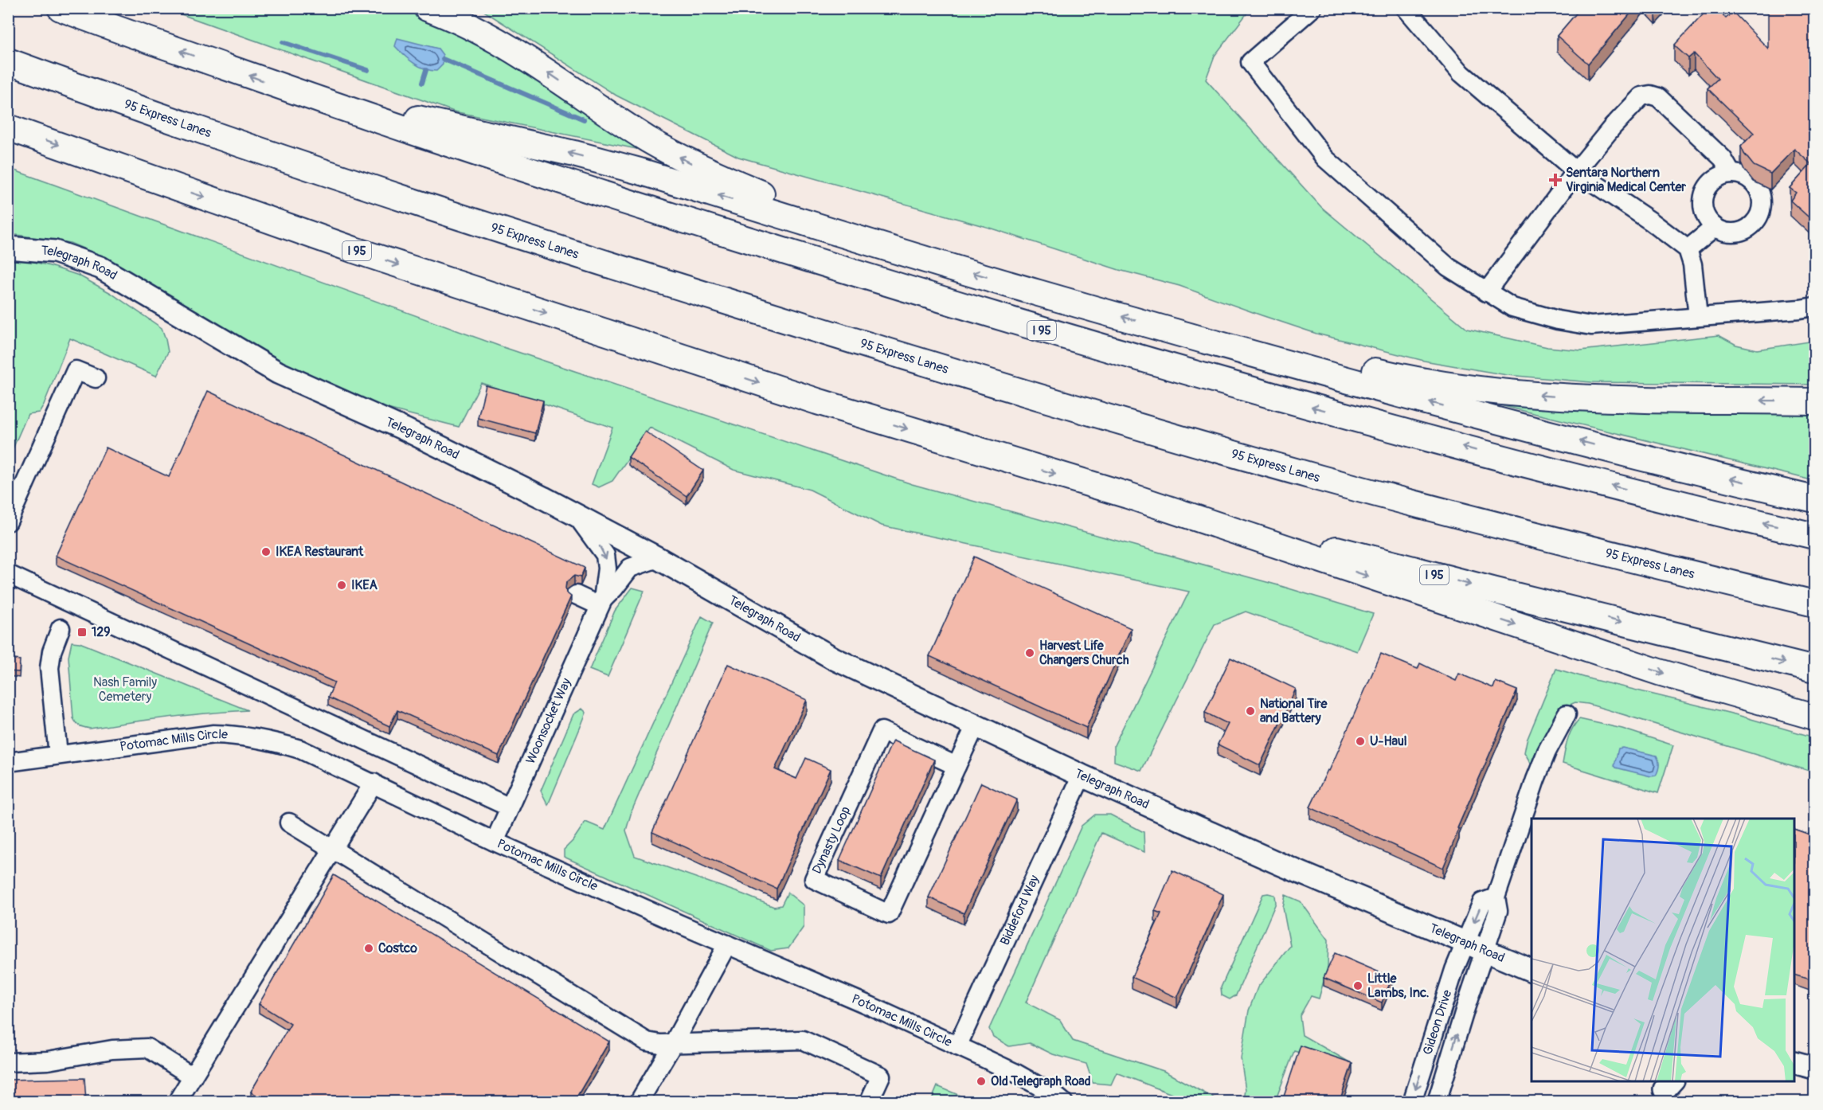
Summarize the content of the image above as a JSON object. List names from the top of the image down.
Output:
{
  "streets": {
    "highway": ["95 Express Lanes", "I 95"],
    "main road": ["Telegraph Road"],
    "street": [
      "Woonsocket Way",
      "Potomac Mills Circle",
      "Dynasty Loop",
      "Biddeford Way",
      "Gideon Drive"
    ]
  },
  "crossings": [
    ["Telegraph Road", "Woonsocket Way"],
    ["Telegraph Road", "Dynasty Loop"],
    ["Telegraph Road", "Biddeford Way"],
    ["Telegraph Road", "Gideon Drive"],
    ["Woonsocket Way", "Potomac Mills Circle"],
    ["Potomac Mills Circle", "Biddeford Way"]
  ],
  "parks": ["Nash Family Cemetery"],
  "places": {
    "health": ["Sentara Northern Virginia Medical Center"],
    "other": [
      "IKEA Restaurant",
      "IKEA",
      "Harvest Life Changers Church",
      "National Tire and Battery",
      "U-Haul",
      "Costco",
      "Little Lambs, Inc.",
      "Old Telegraph Road"
    ],
    "transit": ["129"]
  }
}
